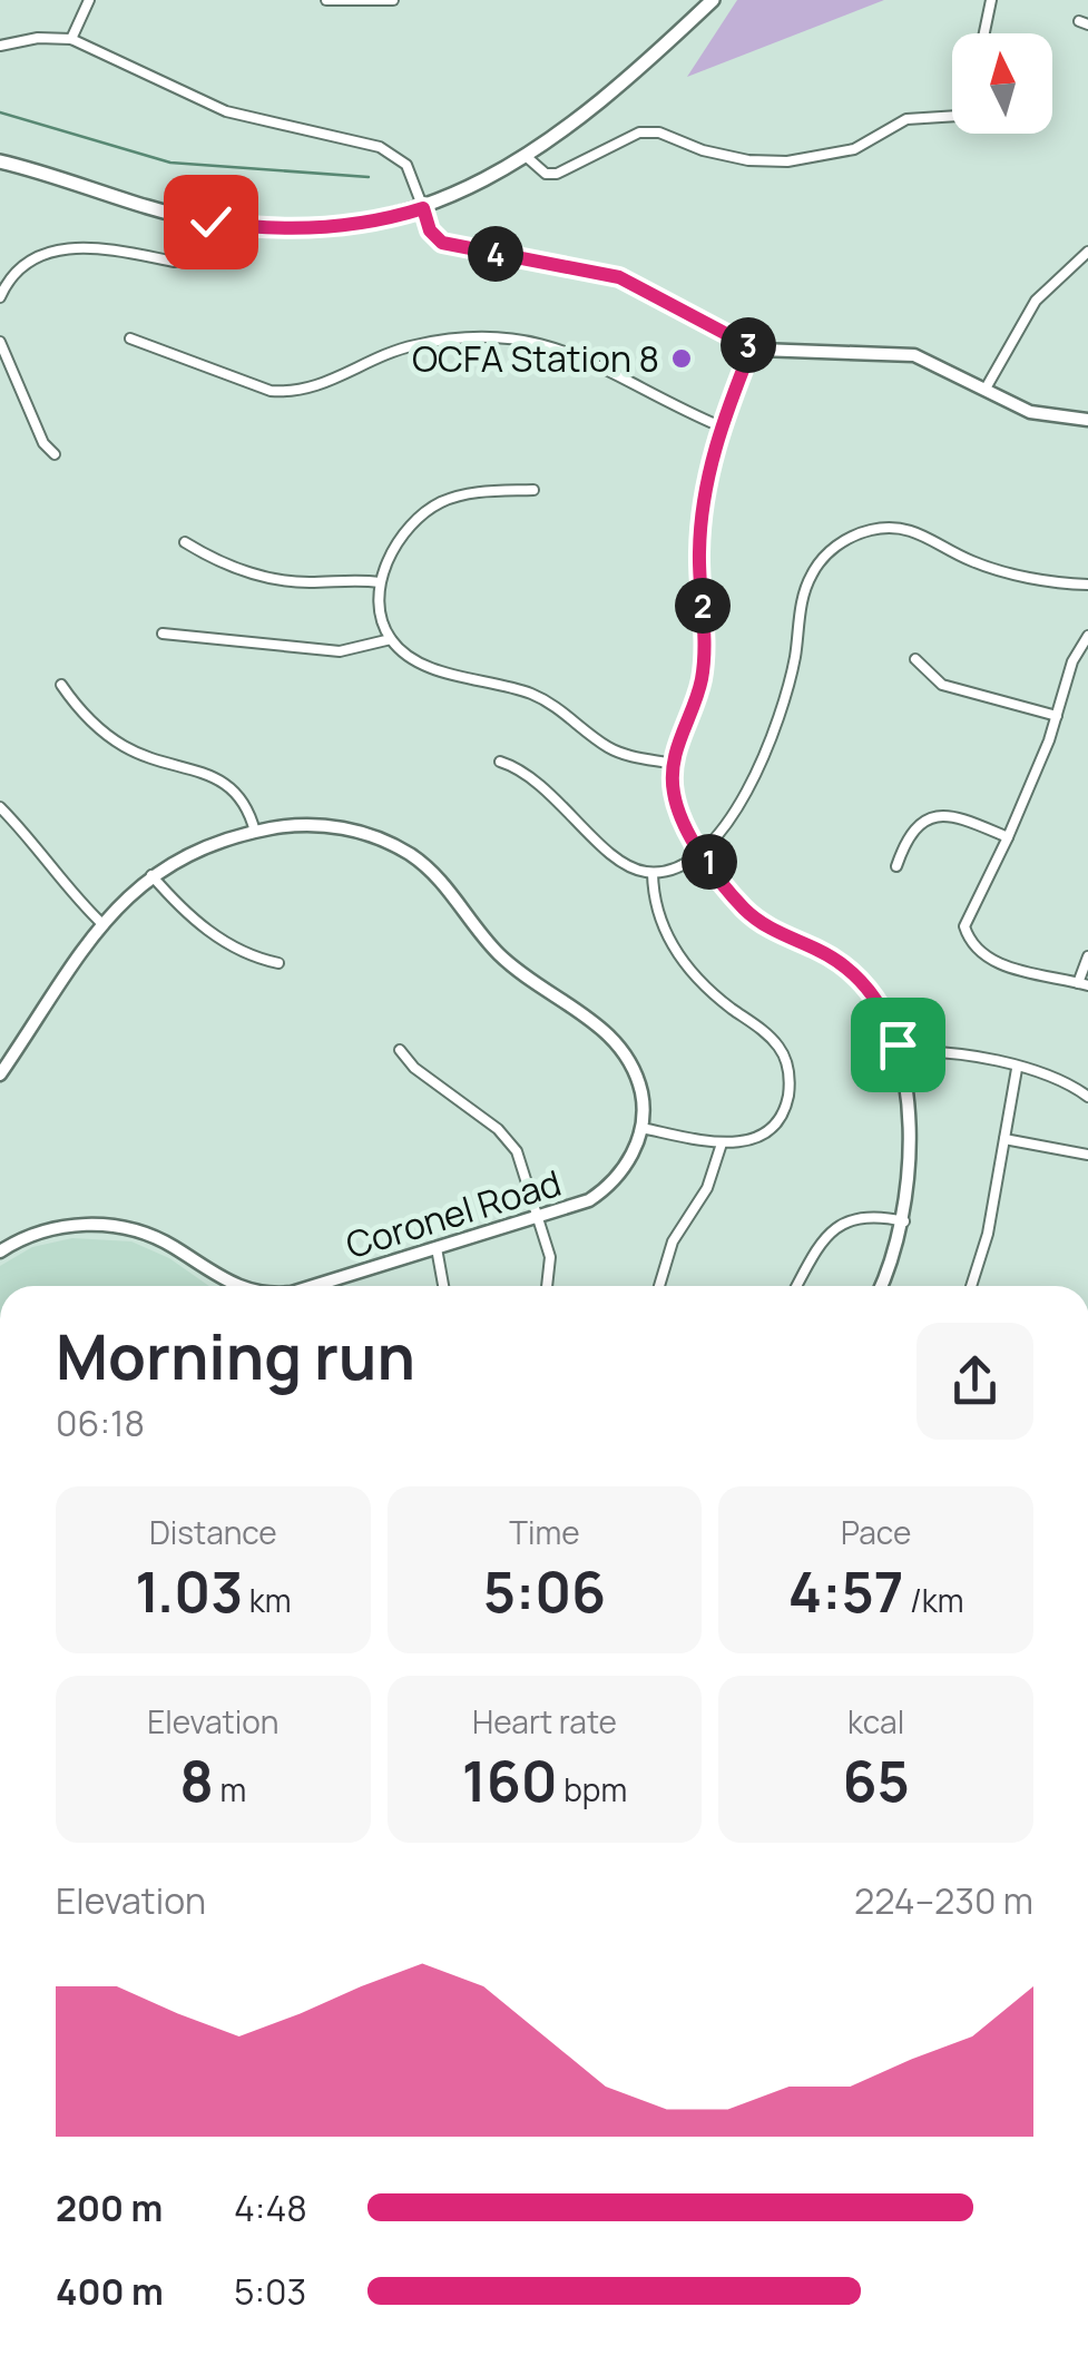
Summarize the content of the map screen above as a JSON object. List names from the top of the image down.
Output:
{
  "streets": {
    "street": ["Coronel Road"]
  },
  "places": ["OCFA Station 8"],
  "north": "top",
  "page": {
    "pins": [
      "4",
      "3",
      "2",
      "1"
    ],
    "heading": ["Morning run", "06:18"],
    "stats": [
      ["Distance", "1.03 km"],
      ["Time", "5:06"],
      ["Pace", "4:57 /km"],
      ["Elevation", "8 m"],
      ["Heart rate", "160 bpm"],
      ["kcal", "65"]
    ],
    "chart": ["Elevation", "224–230 m"],
    "list": [
      {
        "name": "200 m",
        "note": "4:48"
      },
      {
        "name": "400 m",
        "note": "5:03"
      }
    ]
  }
}
